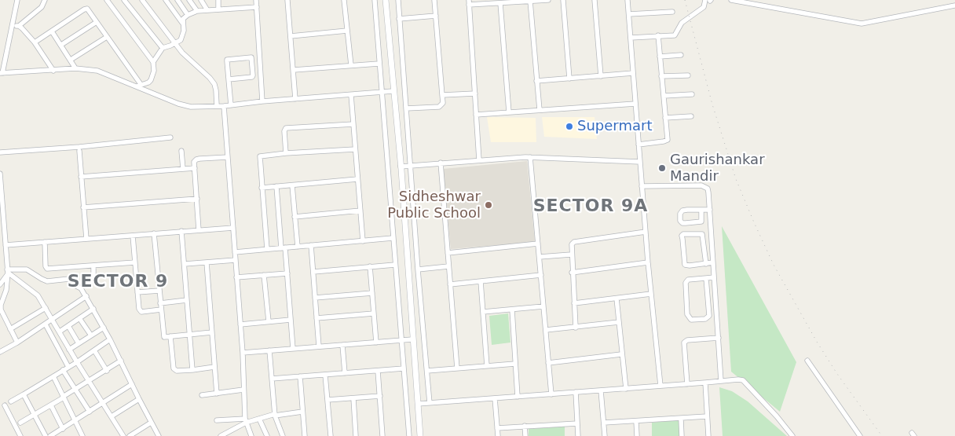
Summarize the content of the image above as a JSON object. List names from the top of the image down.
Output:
{
  "districts": ["SECTOR 9A", "SECTOR 9"],
  "places": ["Supermart", "Gaurishankar Mandir", "Sidheshwar Public School"]
}
